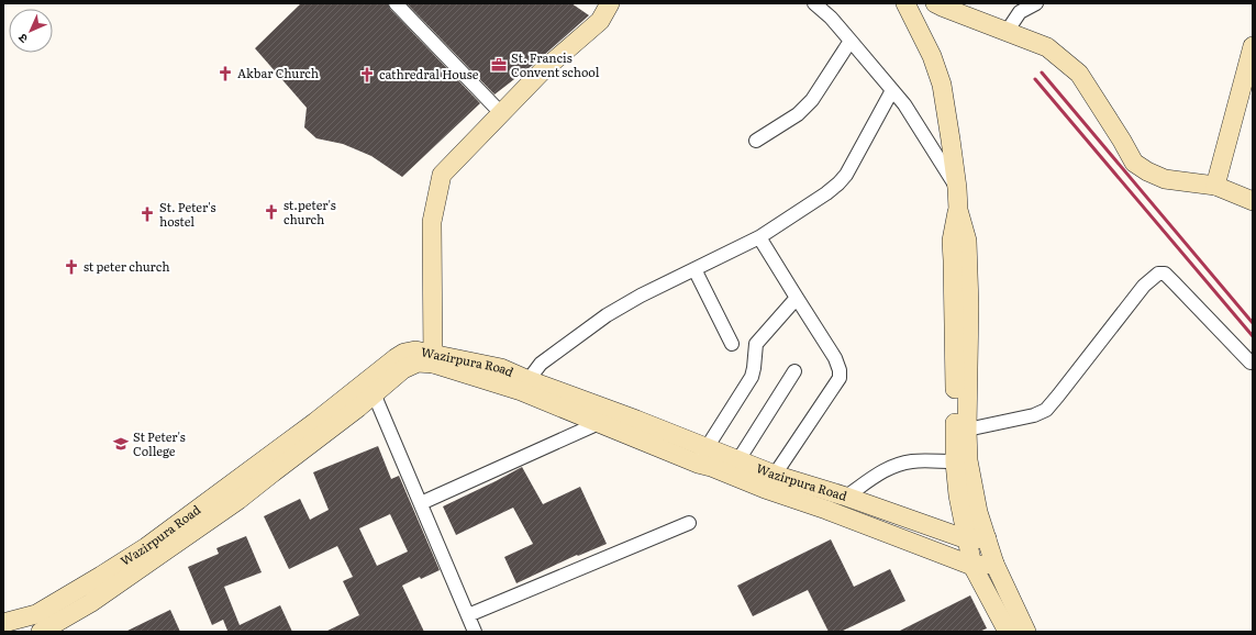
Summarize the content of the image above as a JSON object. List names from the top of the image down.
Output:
{
  "streets": {
    "main road": ["Wazirpura Road"]
  },
  "places": {
    "office": ["St. Francis Convent school"],
    "church": [
      "Akbar Church",
      "cathredral House",
      "st.peter's church",
      "St. Peter's hostel",
      "st peter church"
    ],
    "school or university": ["St Peter's College"]
  },
  "north": "bottom left"
}
